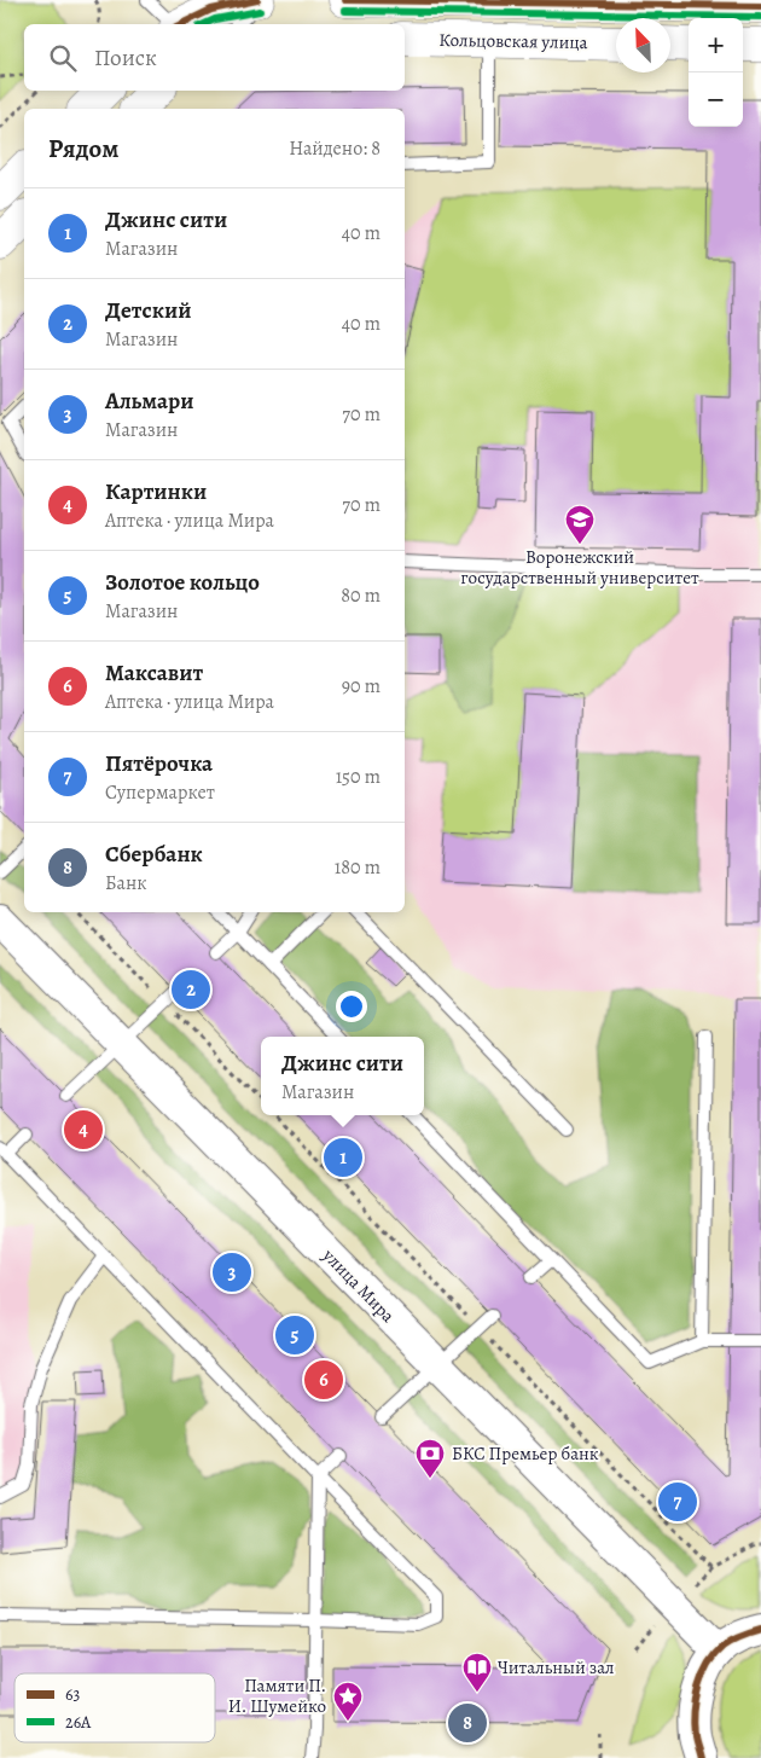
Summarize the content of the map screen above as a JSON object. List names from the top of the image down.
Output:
{
  "streets": {
    "main road": ["Кольцовская улица"],
    "street": ["улица Мира"]
  },
  "places": {
    "school or university": ["Воронежский государственный университет"],
    "bank": ["БКС Премьер банк"],
    "library": ["Читальный зал"],
    "place": ["Памяти П. И. Шумейко"]
  },
  "lines": ["transit line 63", "transit line 26А"],
  "legend": ["63", "26А"],
  "north": "top left",
  "page": {
    "map_buttons": ["+", "−"],
    "search": "Поиск",
    "heading": ["Рядом", "Найдено: 8"],
    "list": [
      {
        "mark": "1",
        "name": "Джинс сити",
        "note": "Магазин",
        "value": "40 m"
      },
      {
        "mark": "2",
        "name": "Детский",
        "note": "Магазин",
        "value": "40 m"
      },
      {
        "mark": "3",
        "name": "Альмари",
        "note": "Магазин",
        "value": "70 m"
      },
      {
        "mark": "4",
        "name": "Картинки",
        "note": "Аптека · улица Мира",
        "value": "70 m"
      },
      {
        "mark": "5",
        "name": "Золотое кольцо",
        "note": "Магазин",
        "value": "80 m"
      },
      {
        "mark": "6",
        "name": "Максавит",
        "note": "Аптека · улица Мира",
        "value": "90 m"
      },
      {
        "mark": "7",
        "name": "Пятёрочка",
        "note": "Супермаркет",
        "value": "150 m"
      },
      {
        "mark": "8",
        "name": "Сбербанк",
        "note": "Банк",
        "value": "180 m"
      }
    ],
    "pins": [
      "2",
      "4",
      "1",
      "3",
      "5",
      "6",
      "7",
      "8"
    ],
    "popup": ["Джинс сити", "Магазин"]
  }
}
